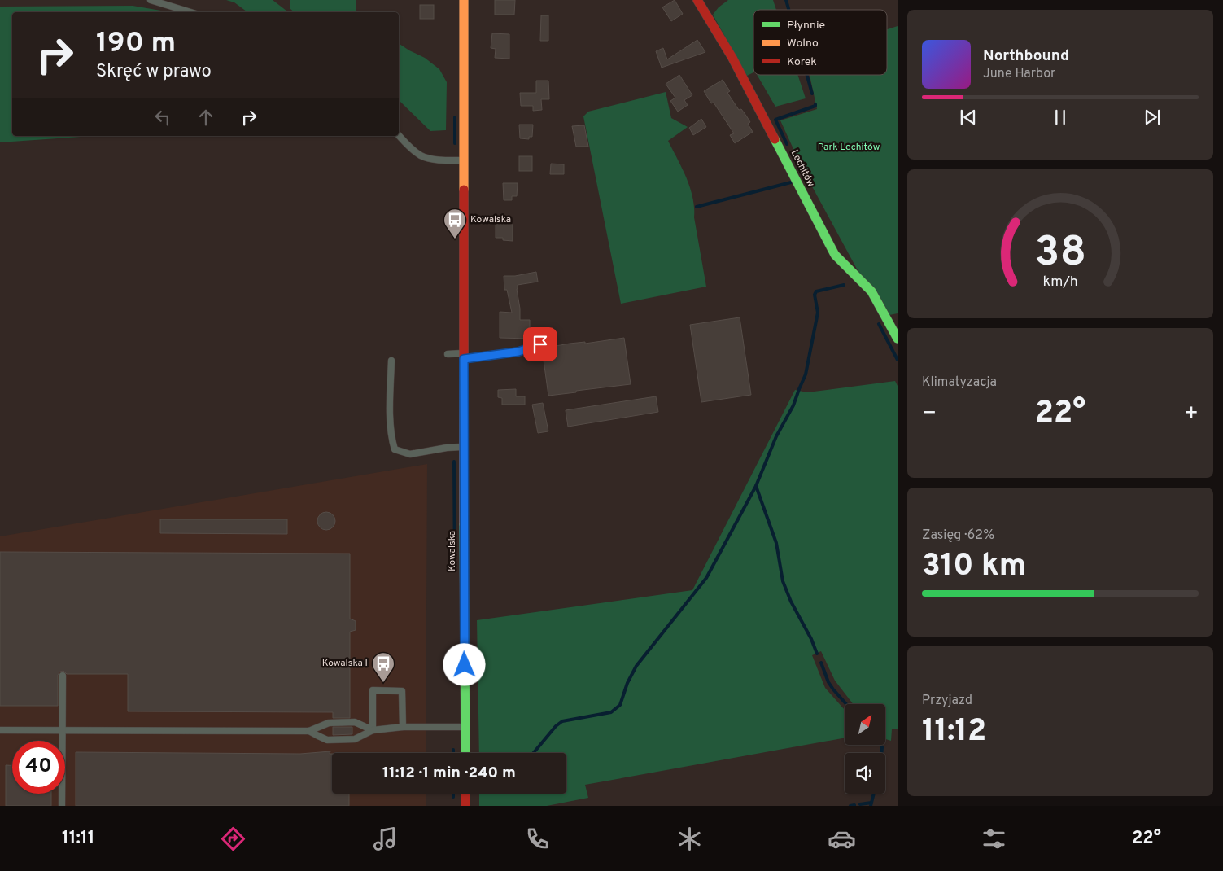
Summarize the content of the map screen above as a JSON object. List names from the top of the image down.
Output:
{
  "streets": {
    "street": ["Lechitów", "Kowalska"]
  },
  "parks": ["Park Lechitów"],
  "places": {
    "bus stop": ["Kowalska", "Kowalska I"]
  },
  "legend": ["Płynnie", "Wolno", "Korek"],
  "north": "top right",
  "page": {
    "turn": ["190 m", "Skręć w prawo"],
    "song": ["Northbound", "June Harbor"],
    "tile": [
      "Klimatyzacja",
      ["Zasięg · 62%", "310 km"],
      ["Przyjazd", "11:12"]
    ],
    "heat": ["−", "22°", "+"],
    "limit": "40",
    "trip": "11:12 · 1 min · 240 m",
    "tabs": ["11:11", "22°"],
    "gauge": ["38", "km/h"]
  }
}
